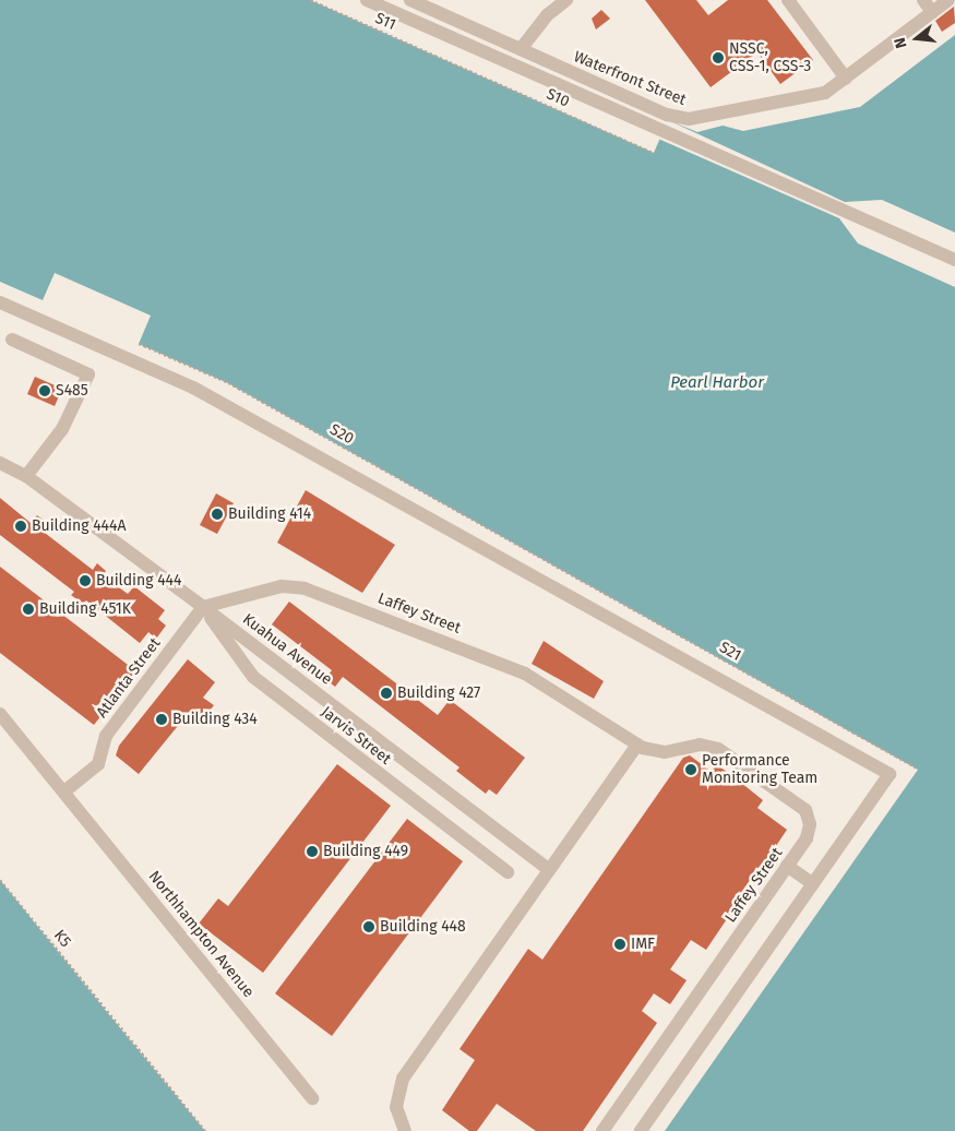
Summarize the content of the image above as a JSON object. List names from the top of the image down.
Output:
{
  "streets": {
    "street": [
      "Waterfront Street",
      "Laffey Street",
      "Kuahua Avenue",
      "Atlanta Street",
      "Jarvis Street",
      "Northhampton Avenue"
    ],
    "path": [
      "S11",
      "S10",
      "S20",
      "S21",
      "K5"
    ]
  },
  "crossings": [
    ["S11", "S10"],
    ["S20", "S21"],
    ["Laffey Street", "Kuahua Avenue"],
    ["Laffey Street", "Atlanta Street"],
    ["Laffey Street", "Jarvis Street"],
    ["Kuahua Avenue", "Atlanta Street"],
    ["Kuahua Avenue", "Jarvis Street"],
    ["Atlanta Street", "Jarvis Street"],
    ["Atlanta Street", "Northhampton Avenue"]
  ],
  "water": ["Pearl Harbor"],
  "places": [
    "NSSC, CSS-1, CSS-3",
    "S485",
    "Building 414",
    "Building 444A",
    "Building 444",
    "Building 451K",
    "Building 427",
    "Building 434",
    "Performance Monitoring Team",
    "Building 449",
    "Building 448",
    "IMF"
  ],
  "north": "left"
}
